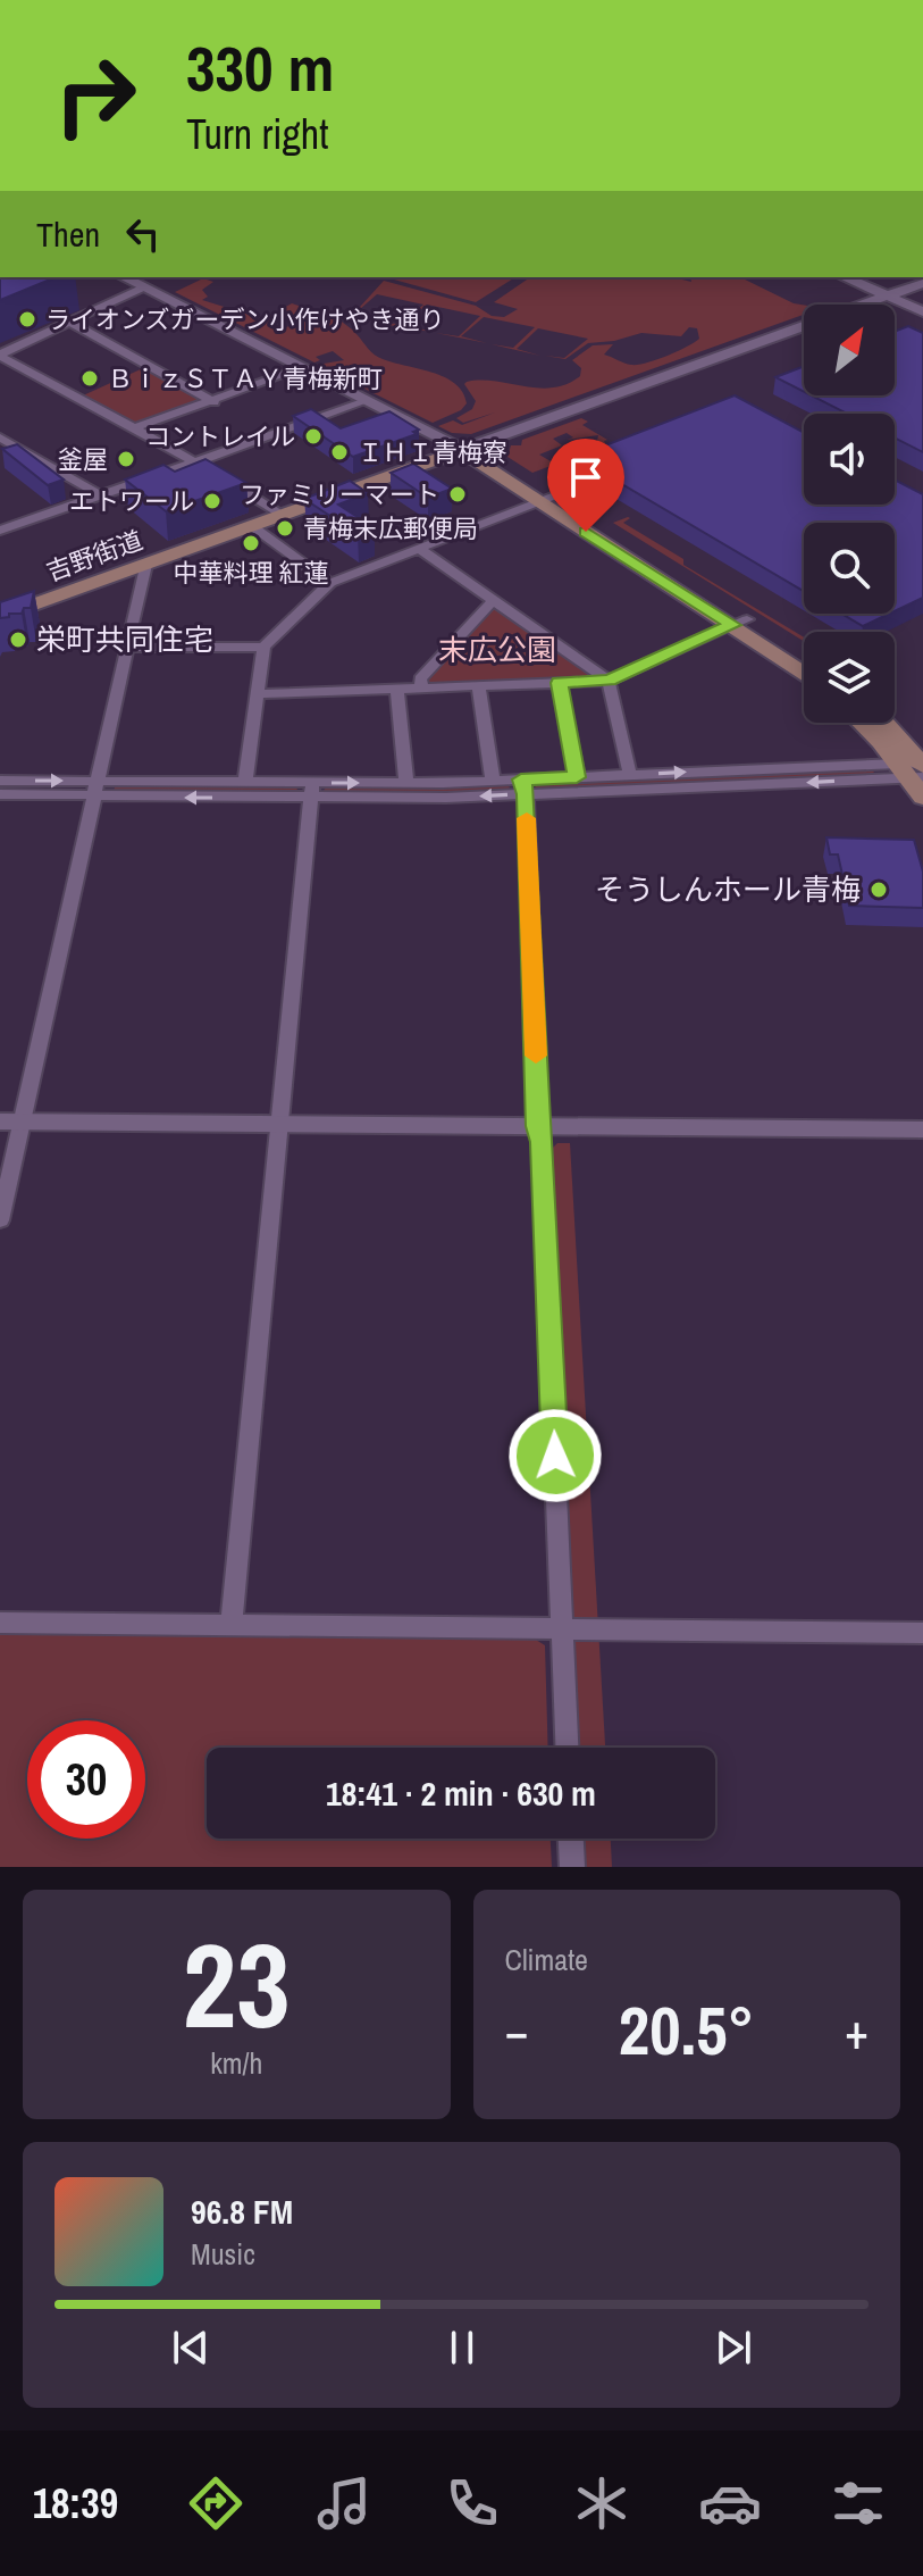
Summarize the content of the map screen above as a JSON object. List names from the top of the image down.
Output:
{
  "streets": {
    "main road": ["吉野街道"]
  },
  "parks": ["末広公園"],
  "places": [
    "ライオンズガーデン小作けやき通り",
    "ＢｉｚＳＴＡＹ青梅新町",
    "コントレイル",
    "ＩＨＩ青梅寮",
    "釜屋",
    "ファミリーマート",
    "エトワール",
    "青梅末広郵便局",
    "中華料理 紅蓮",
    "栄町共同住宅",
    "そうしんホール青梅"
  ],
  "north": "top right",
  "page": {
    "turn": ["330 m", "Turn right"],
    "then": "Then",
    "limit": "30",
    "trip": "18:41 · 2 min · 630 m",
    "tile": [
      ["23", "km/h"],
      "Climate"
    ],
    "heat": ["−", "20.5°", "+"],
    "song": ["96.8 FM", "Music"],
    "tabs": "18:39"
  }
}
